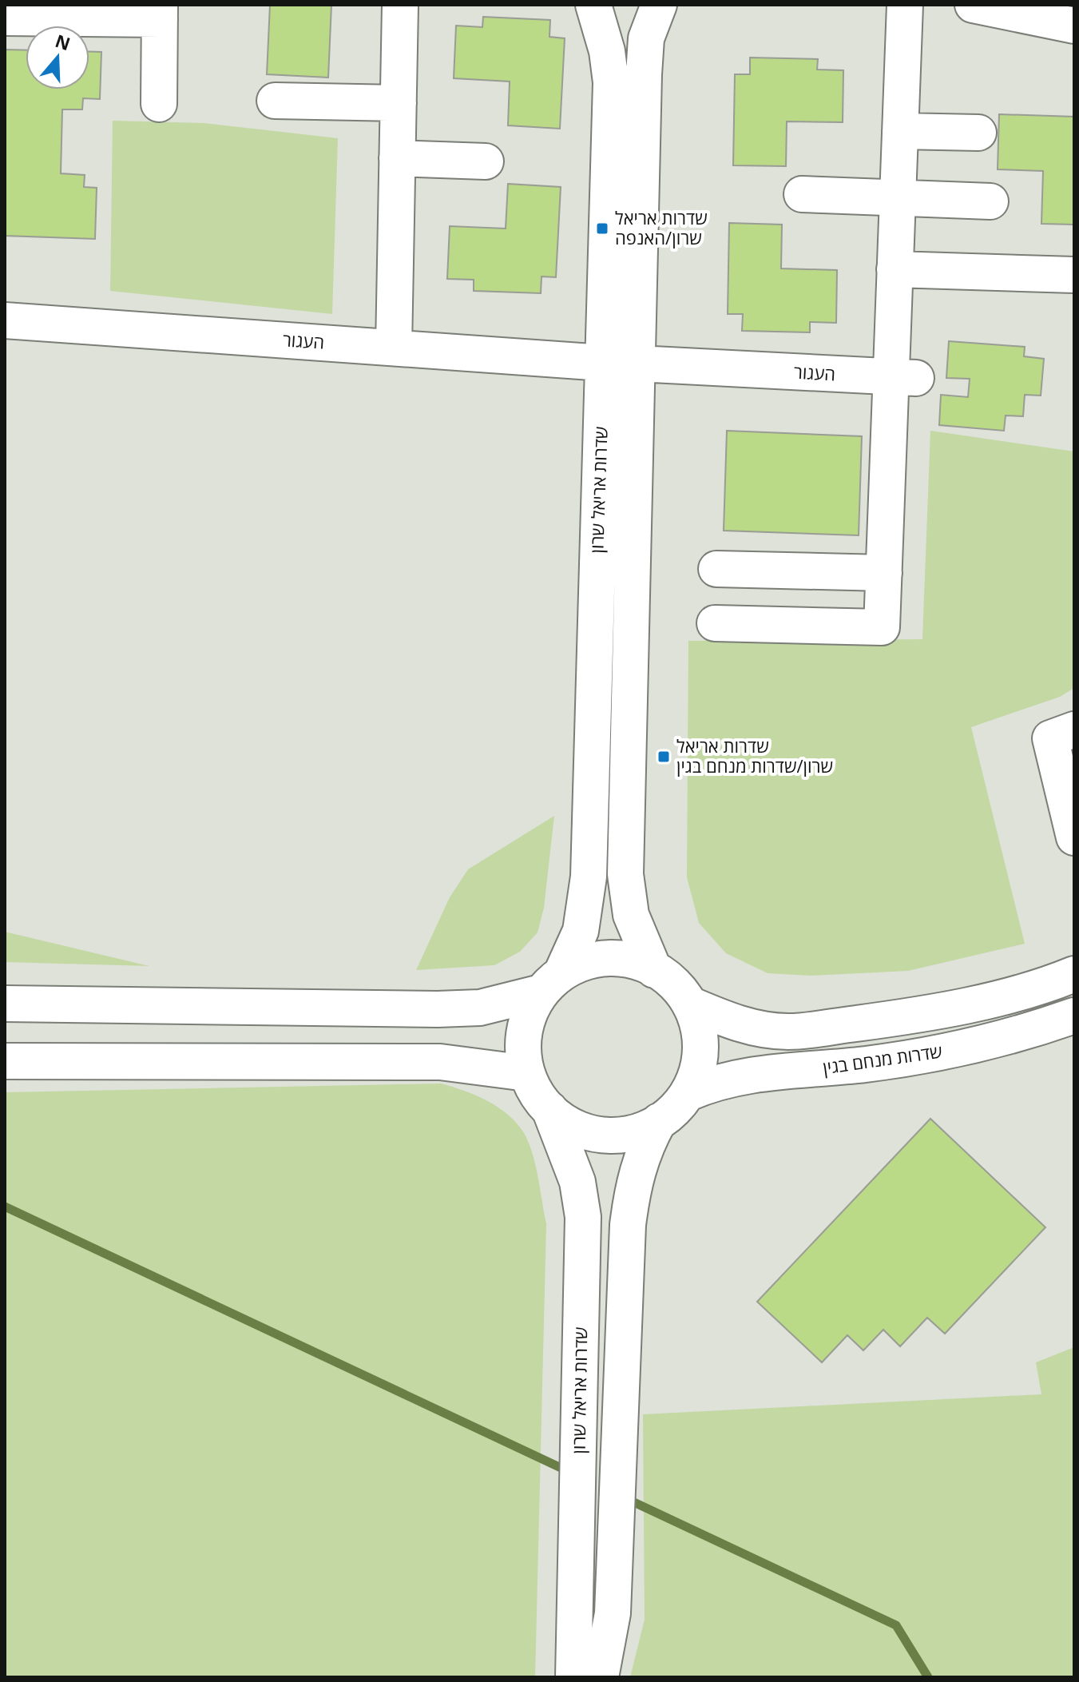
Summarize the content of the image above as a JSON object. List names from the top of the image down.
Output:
{
  "streets": {
    "street": ["העגור", "שדרות אריאל שרון", "שדרות מנחם בגין"]
  },
  "crossings": [
    ["העגור", "שדרות אריאל שרון"],
    ["שדרות אריאל שרון", "שדרות מנחם בגין"]
  ],
  "places": {
    "transit": ["שדרות אריאל שרון/האנפה", "שדרות אריאל שרון/שדרות מנחם בגין"]
  },
  "north": "top"
}
